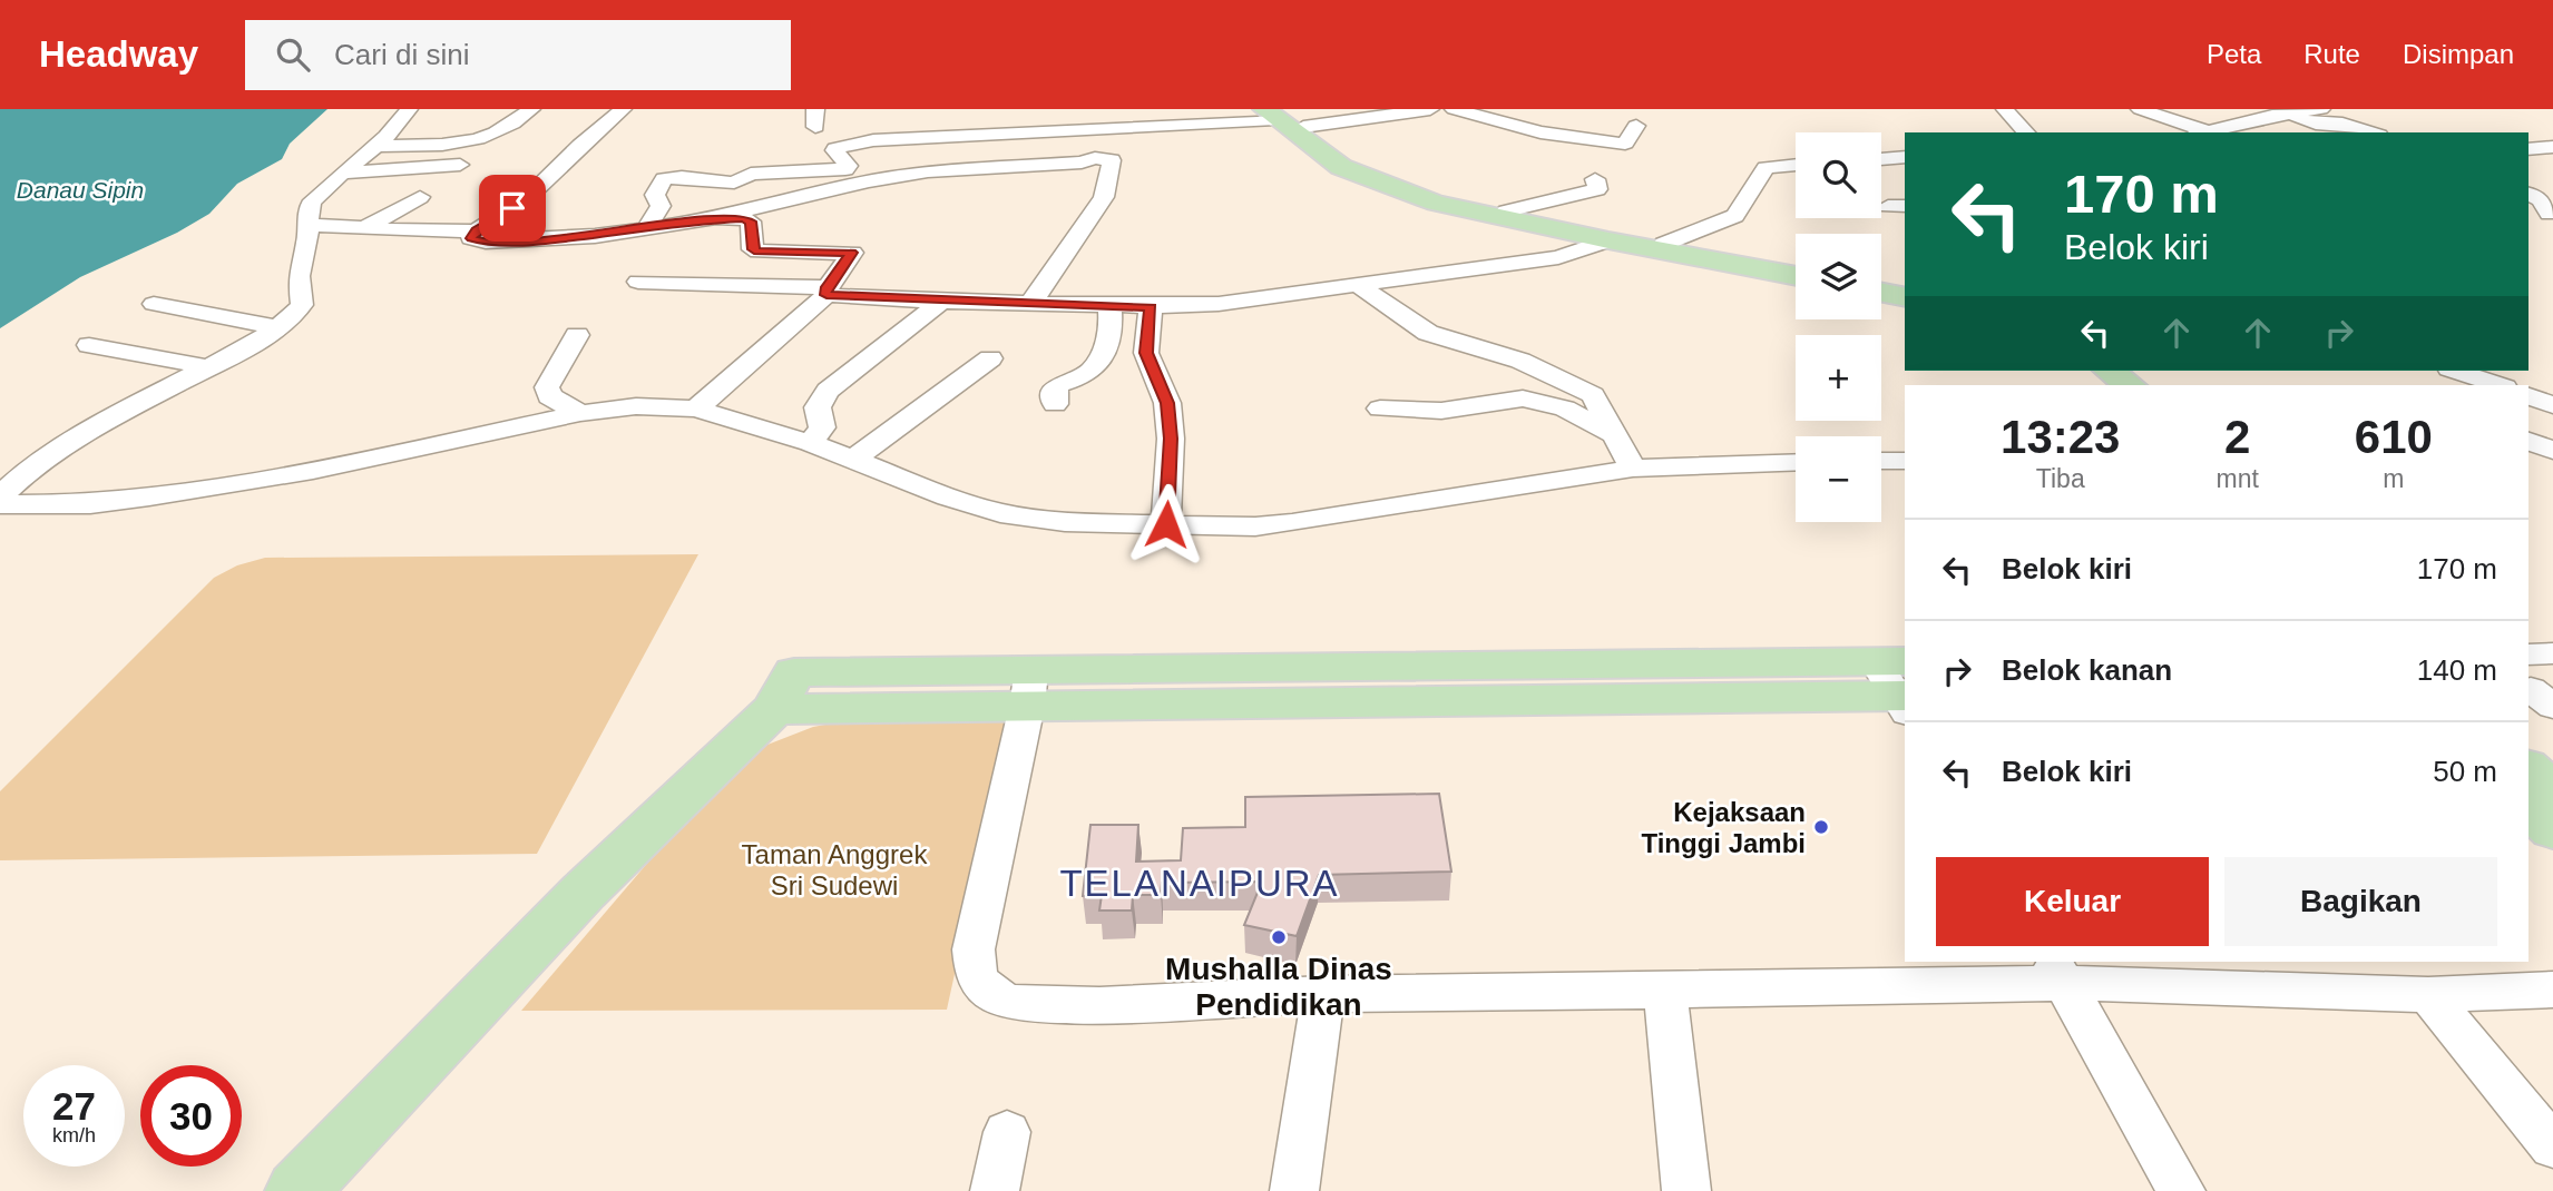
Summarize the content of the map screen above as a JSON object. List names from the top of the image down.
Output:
{
  "districts": ["TELANAIPURA"],
  "water": ["Danau Sipin"],
  "parks": ["Taman Anggrek Sri Sudewi"],
  "places": ["Kejaksaan Tinggi Jambi", "Mushalla Dinas Pendidikan"],
  "page": {
    "header": "Headway",
    "search": "Cari di sini",
    "nav": ["Peta", "Rute", "Disimpan"],
    "map_buttons": ["+", "−"],
    "turn": ["170 m", "Belok kiri"],
    "eta": [
      "13:23",
      "Tiba",
      "2",
      "mnt",
      "610",
      "m"
    ],
    "list": [
      {
        "name": "Belok kiri",
        "value": "170 m"
      },
      {
        "name": "Belok kanan",
        "value": "140 m"
      },
      {
        "name": "Belok kiri",
        "value": "50 m"
      }
    ],
    "buttons": ["Keluar", "Bagikan"],
    "speed": "27 km/h",
    "limit": "30"
  }
}
